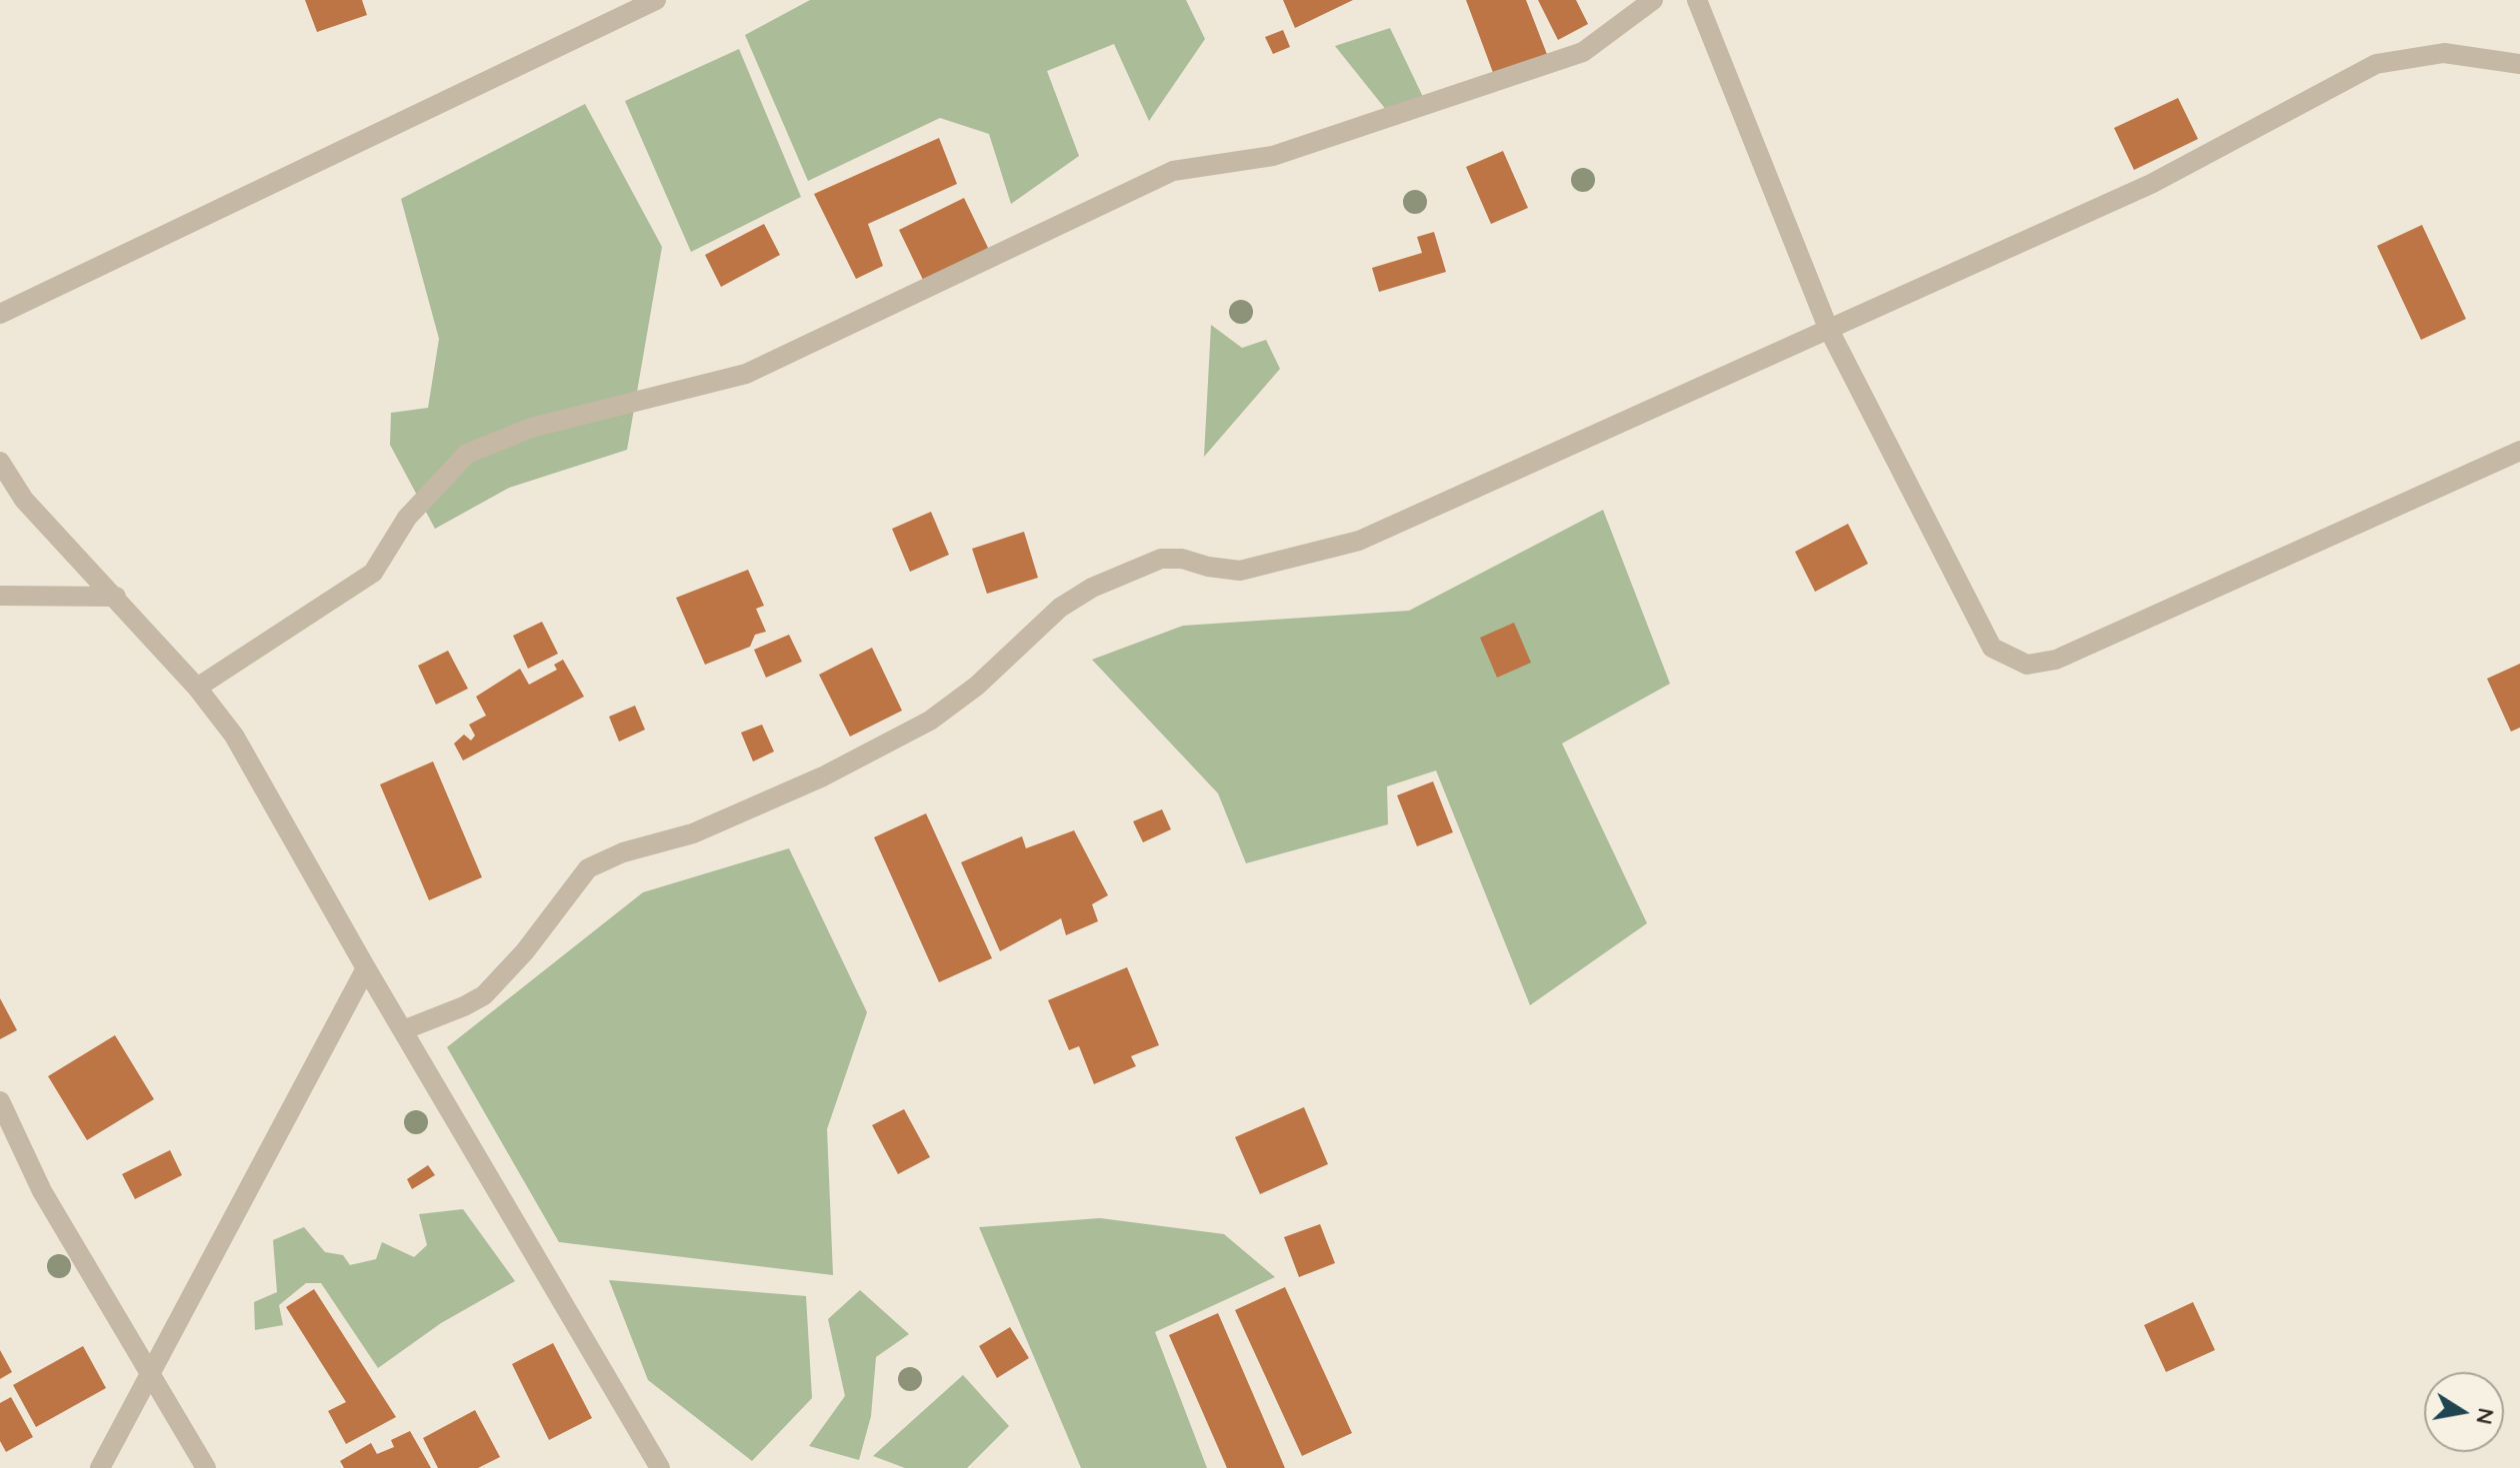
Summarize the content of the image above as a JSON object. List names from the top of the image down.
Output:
{
  "north": "right"
}
